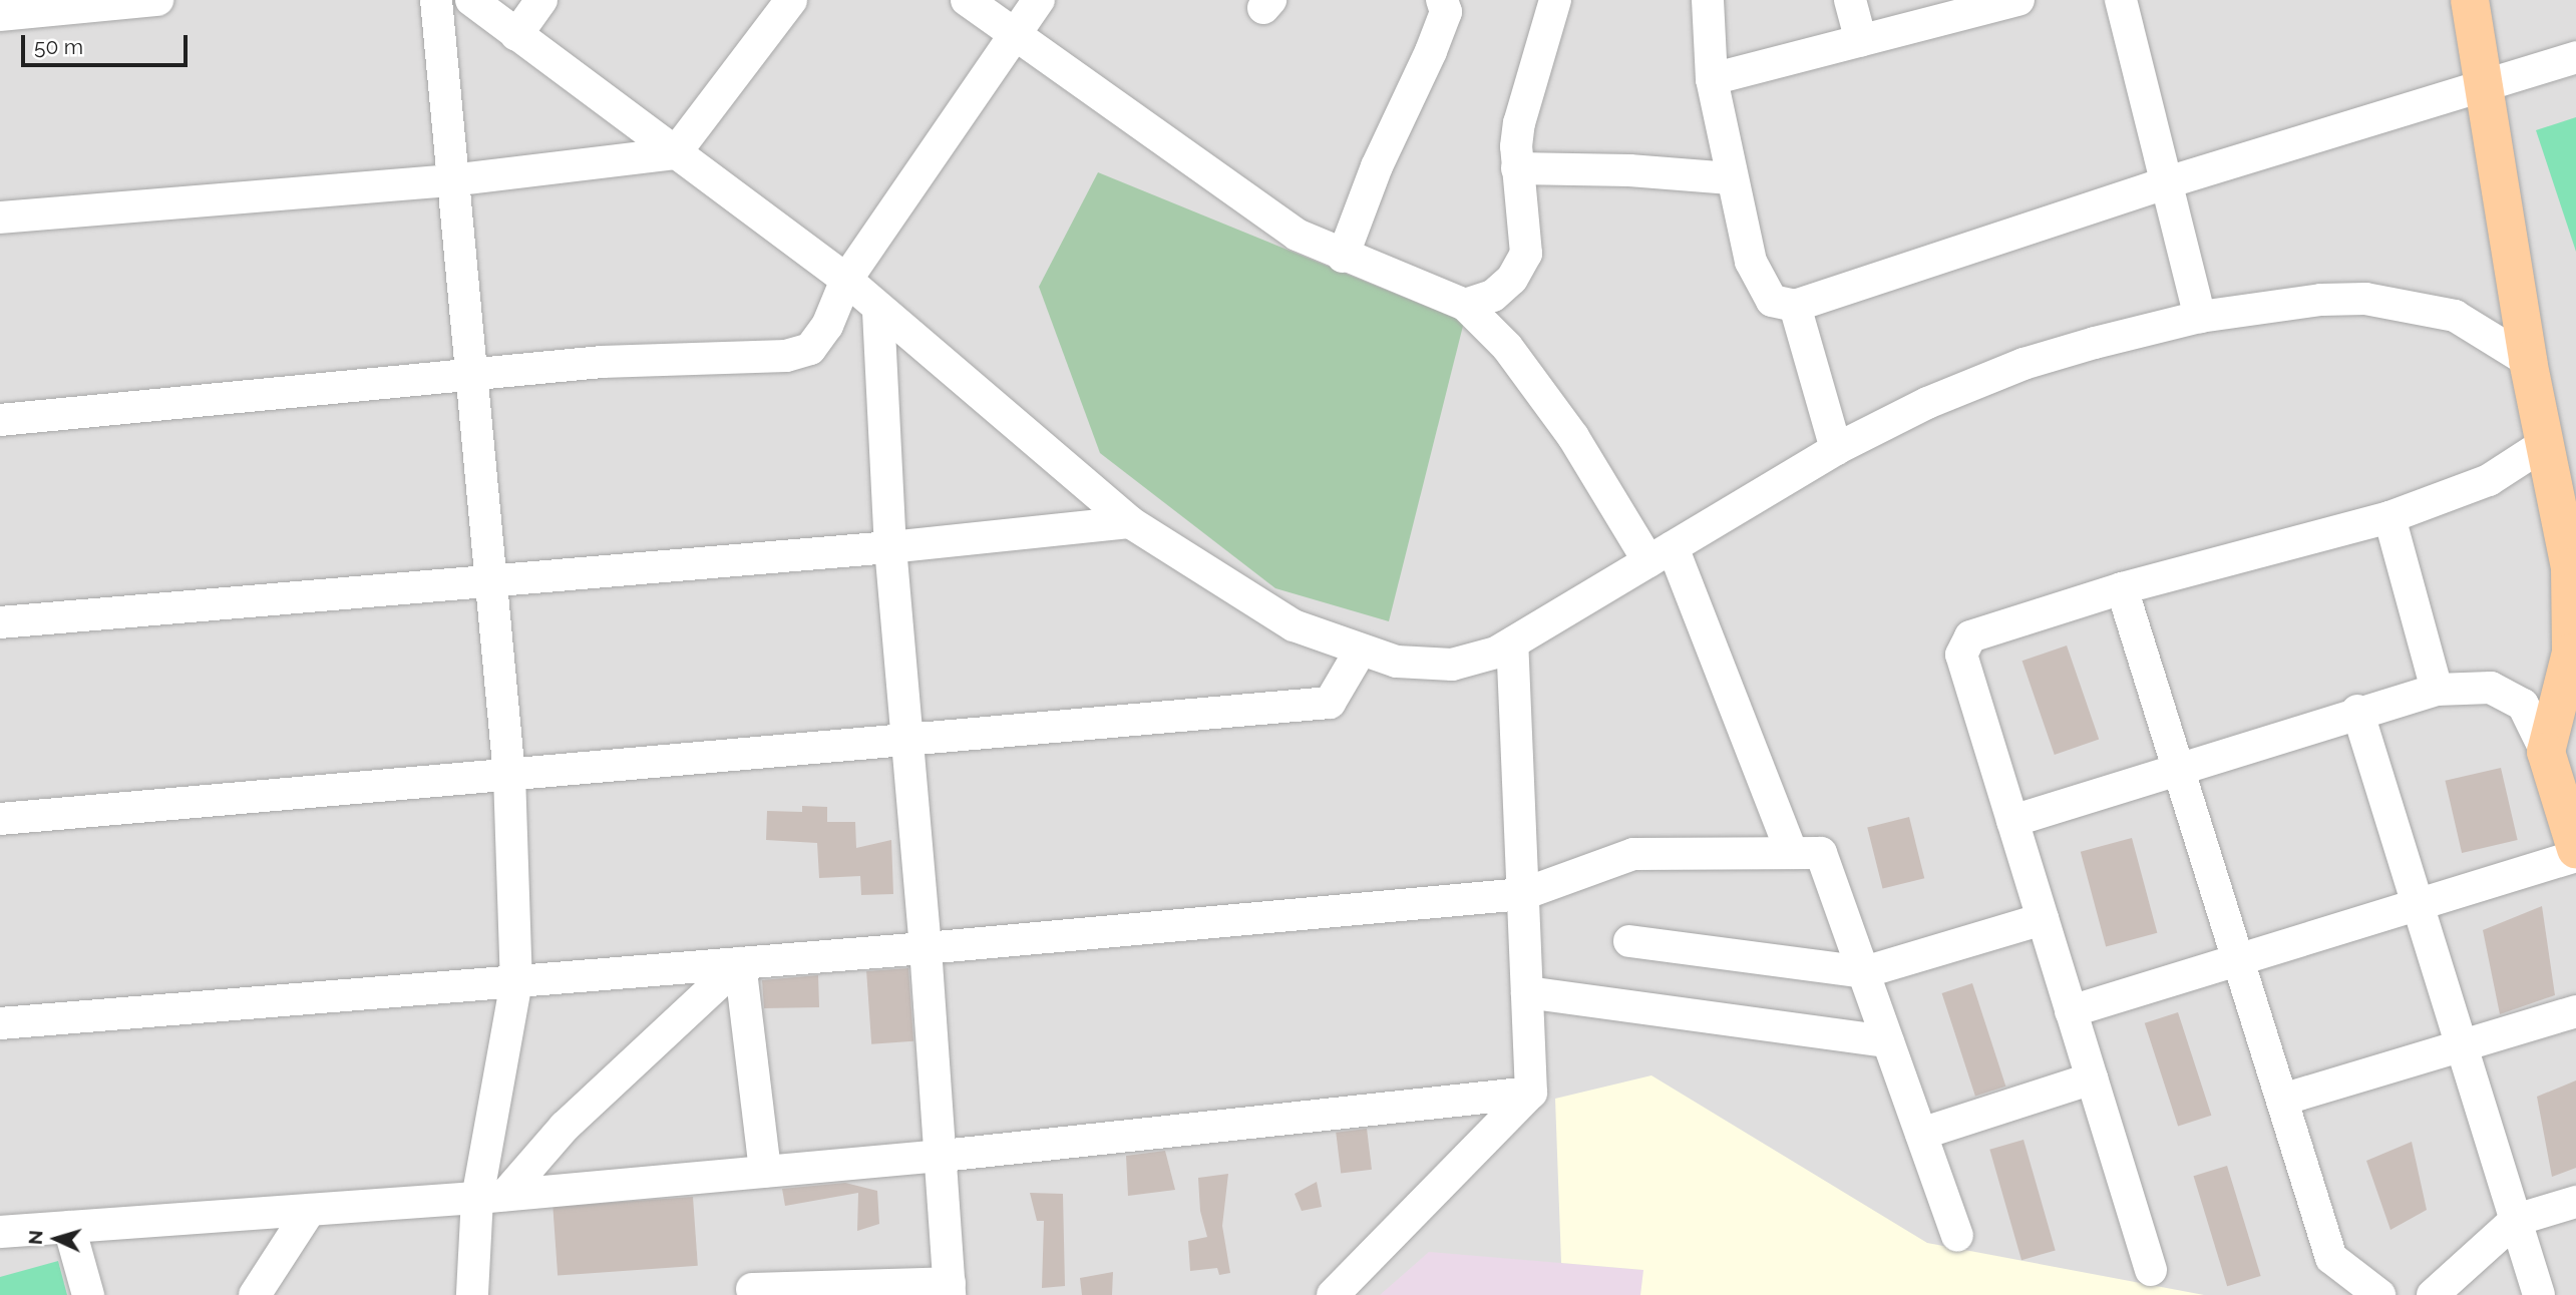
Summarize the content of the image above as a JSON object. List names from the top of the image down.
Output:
{
  "scale_bar": "50 m",
  "north": "left"
}
